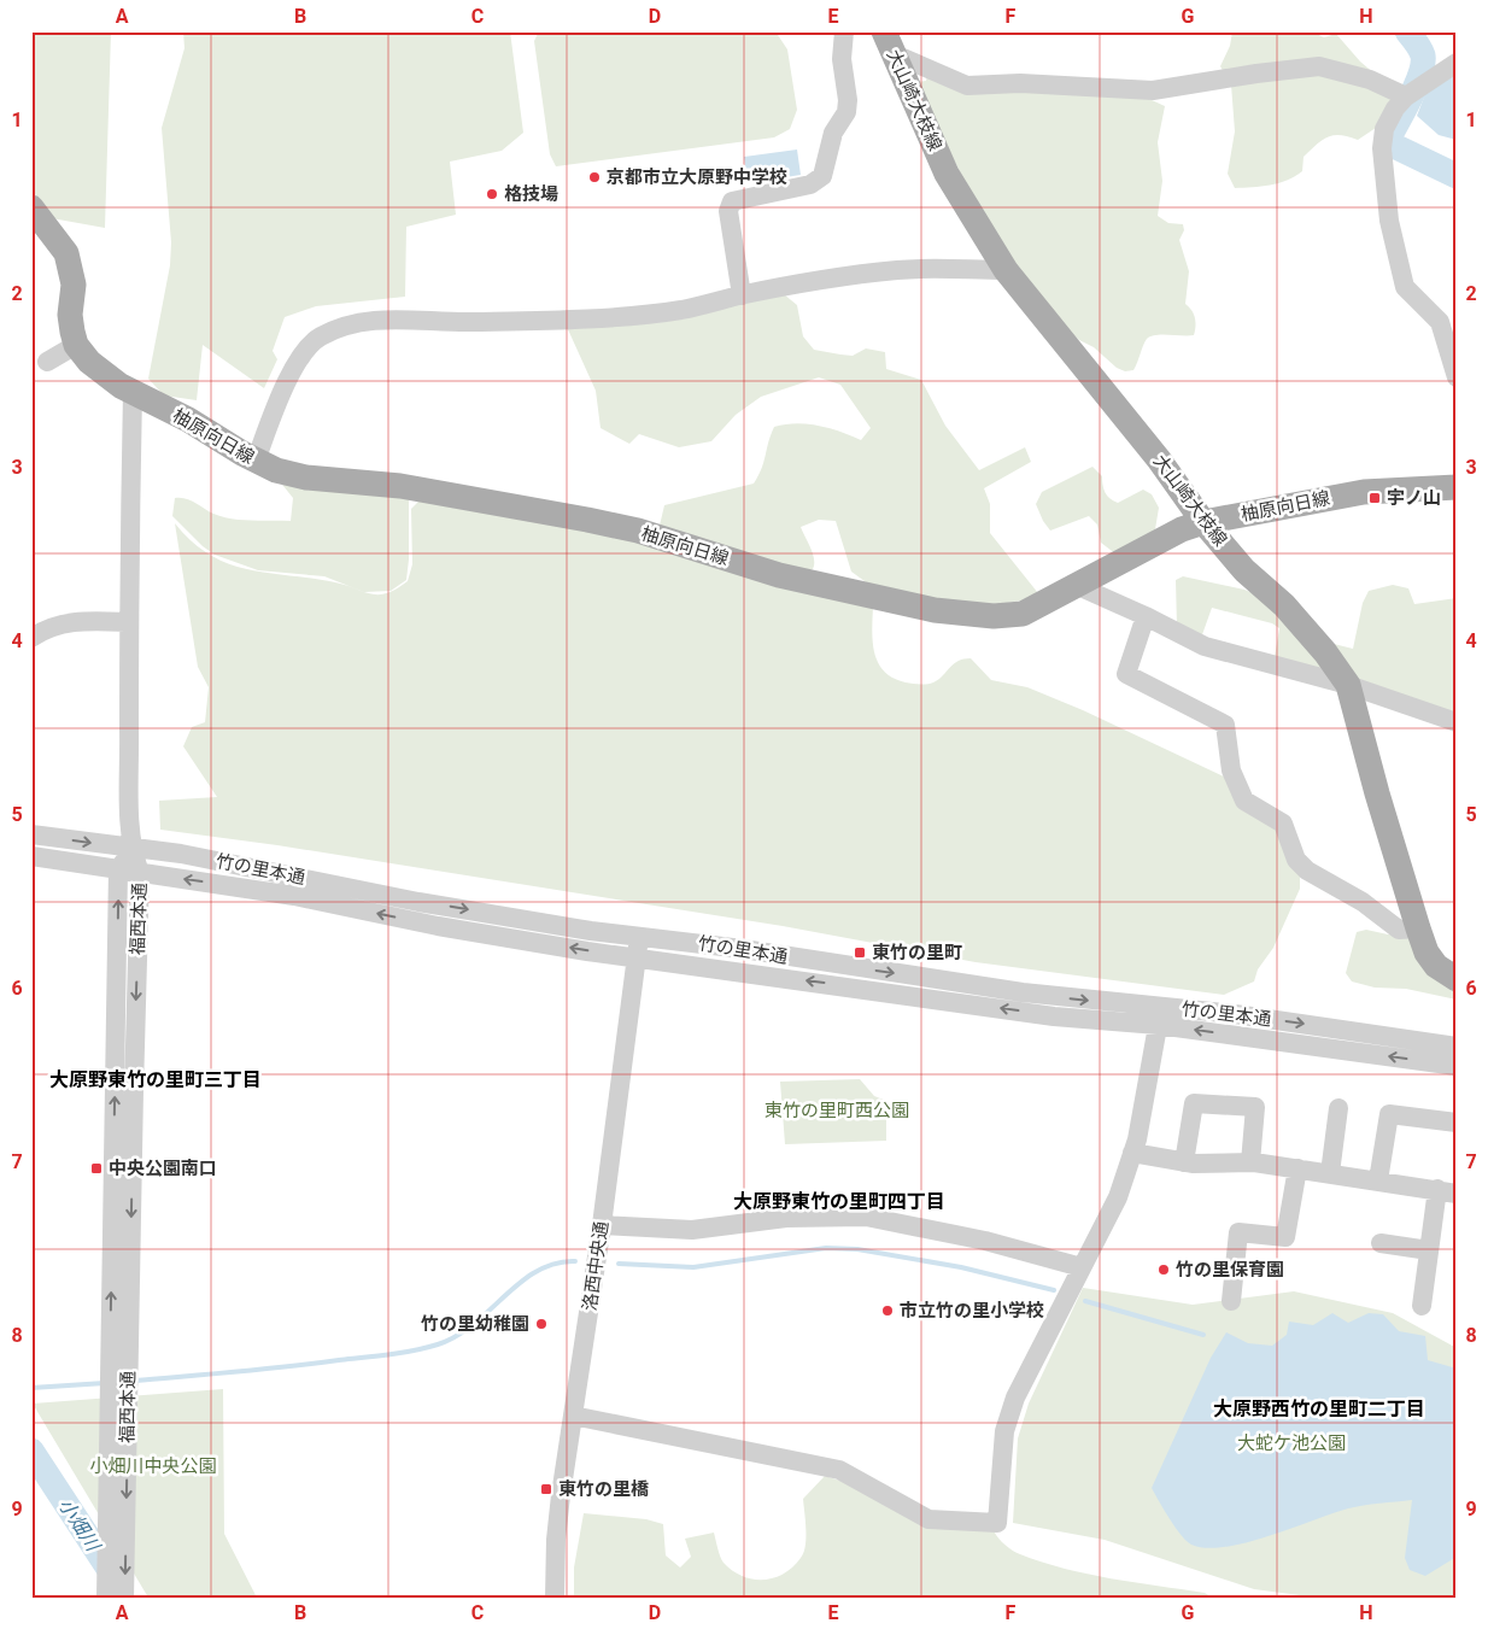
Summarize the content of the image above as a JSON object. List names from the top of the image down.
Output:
{
  "streets": {
    "main road": ["大山崎大枝線", "柚原向日線"],
    "street": ["竹の里本通", "福西本通", "洛西中央通"]
  },
  "crossings": [
    ["大山崎大枝線", "柚原向日線"],
    ["竹の里本通", "福西本通"],
    ["竹の里本通", "洛西中央通"]
  ],
  "districts": ["大原野東竹の里町三丁目", "大原野東竹の里町四丁目", "大原野西竹の里町二丁目"],
  "water": ["小畑川"],
  "parks": ["東竹の里町西公園", "大蛇ケ池公園", "小畑川中央公園"],
  "places": {
    "other": [
      "京都市立大原野中学校",
      "格技場",
      "竹の里保育園",
      "市立竹の里小学校",
      "竹の里幼稚園"
    ],
    "transit": [
      "宇ノ山",
      "東竹の里町",
      "中央公園南口",
      "東竹の里橋"
    ]
  },
  "grid": {
    "columns": [
      "A",
      "B",
      "C",
      "D",
      "E",
      "F",
      "G",
      "H"
    ],
    "rows": [
      "1",
      "2",
      "3",
      "4",
      "5",
      "6",
      "7",
      "8",
      "9"
    ]
  }
}
